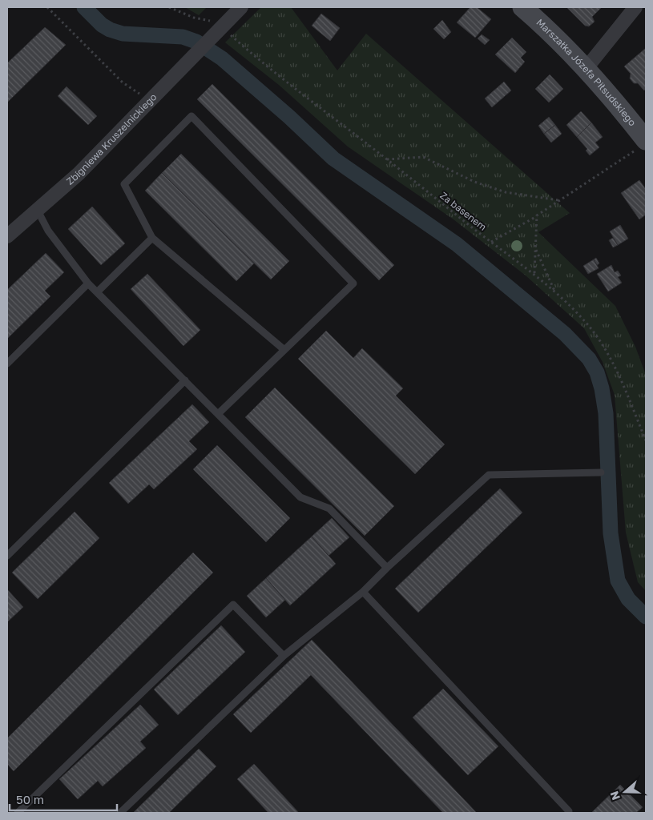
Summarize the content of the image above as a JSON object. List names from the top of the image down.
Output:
{
  "streets": {
    "main road": ["Marszałka Józefa Piłsudskiego"],
    "street": ["Zbigniewa Kruszelnickiego"],
    "path": ["Za basenem"]
  },
  "scale_bar": "50 m",
  "north": "left"
}
